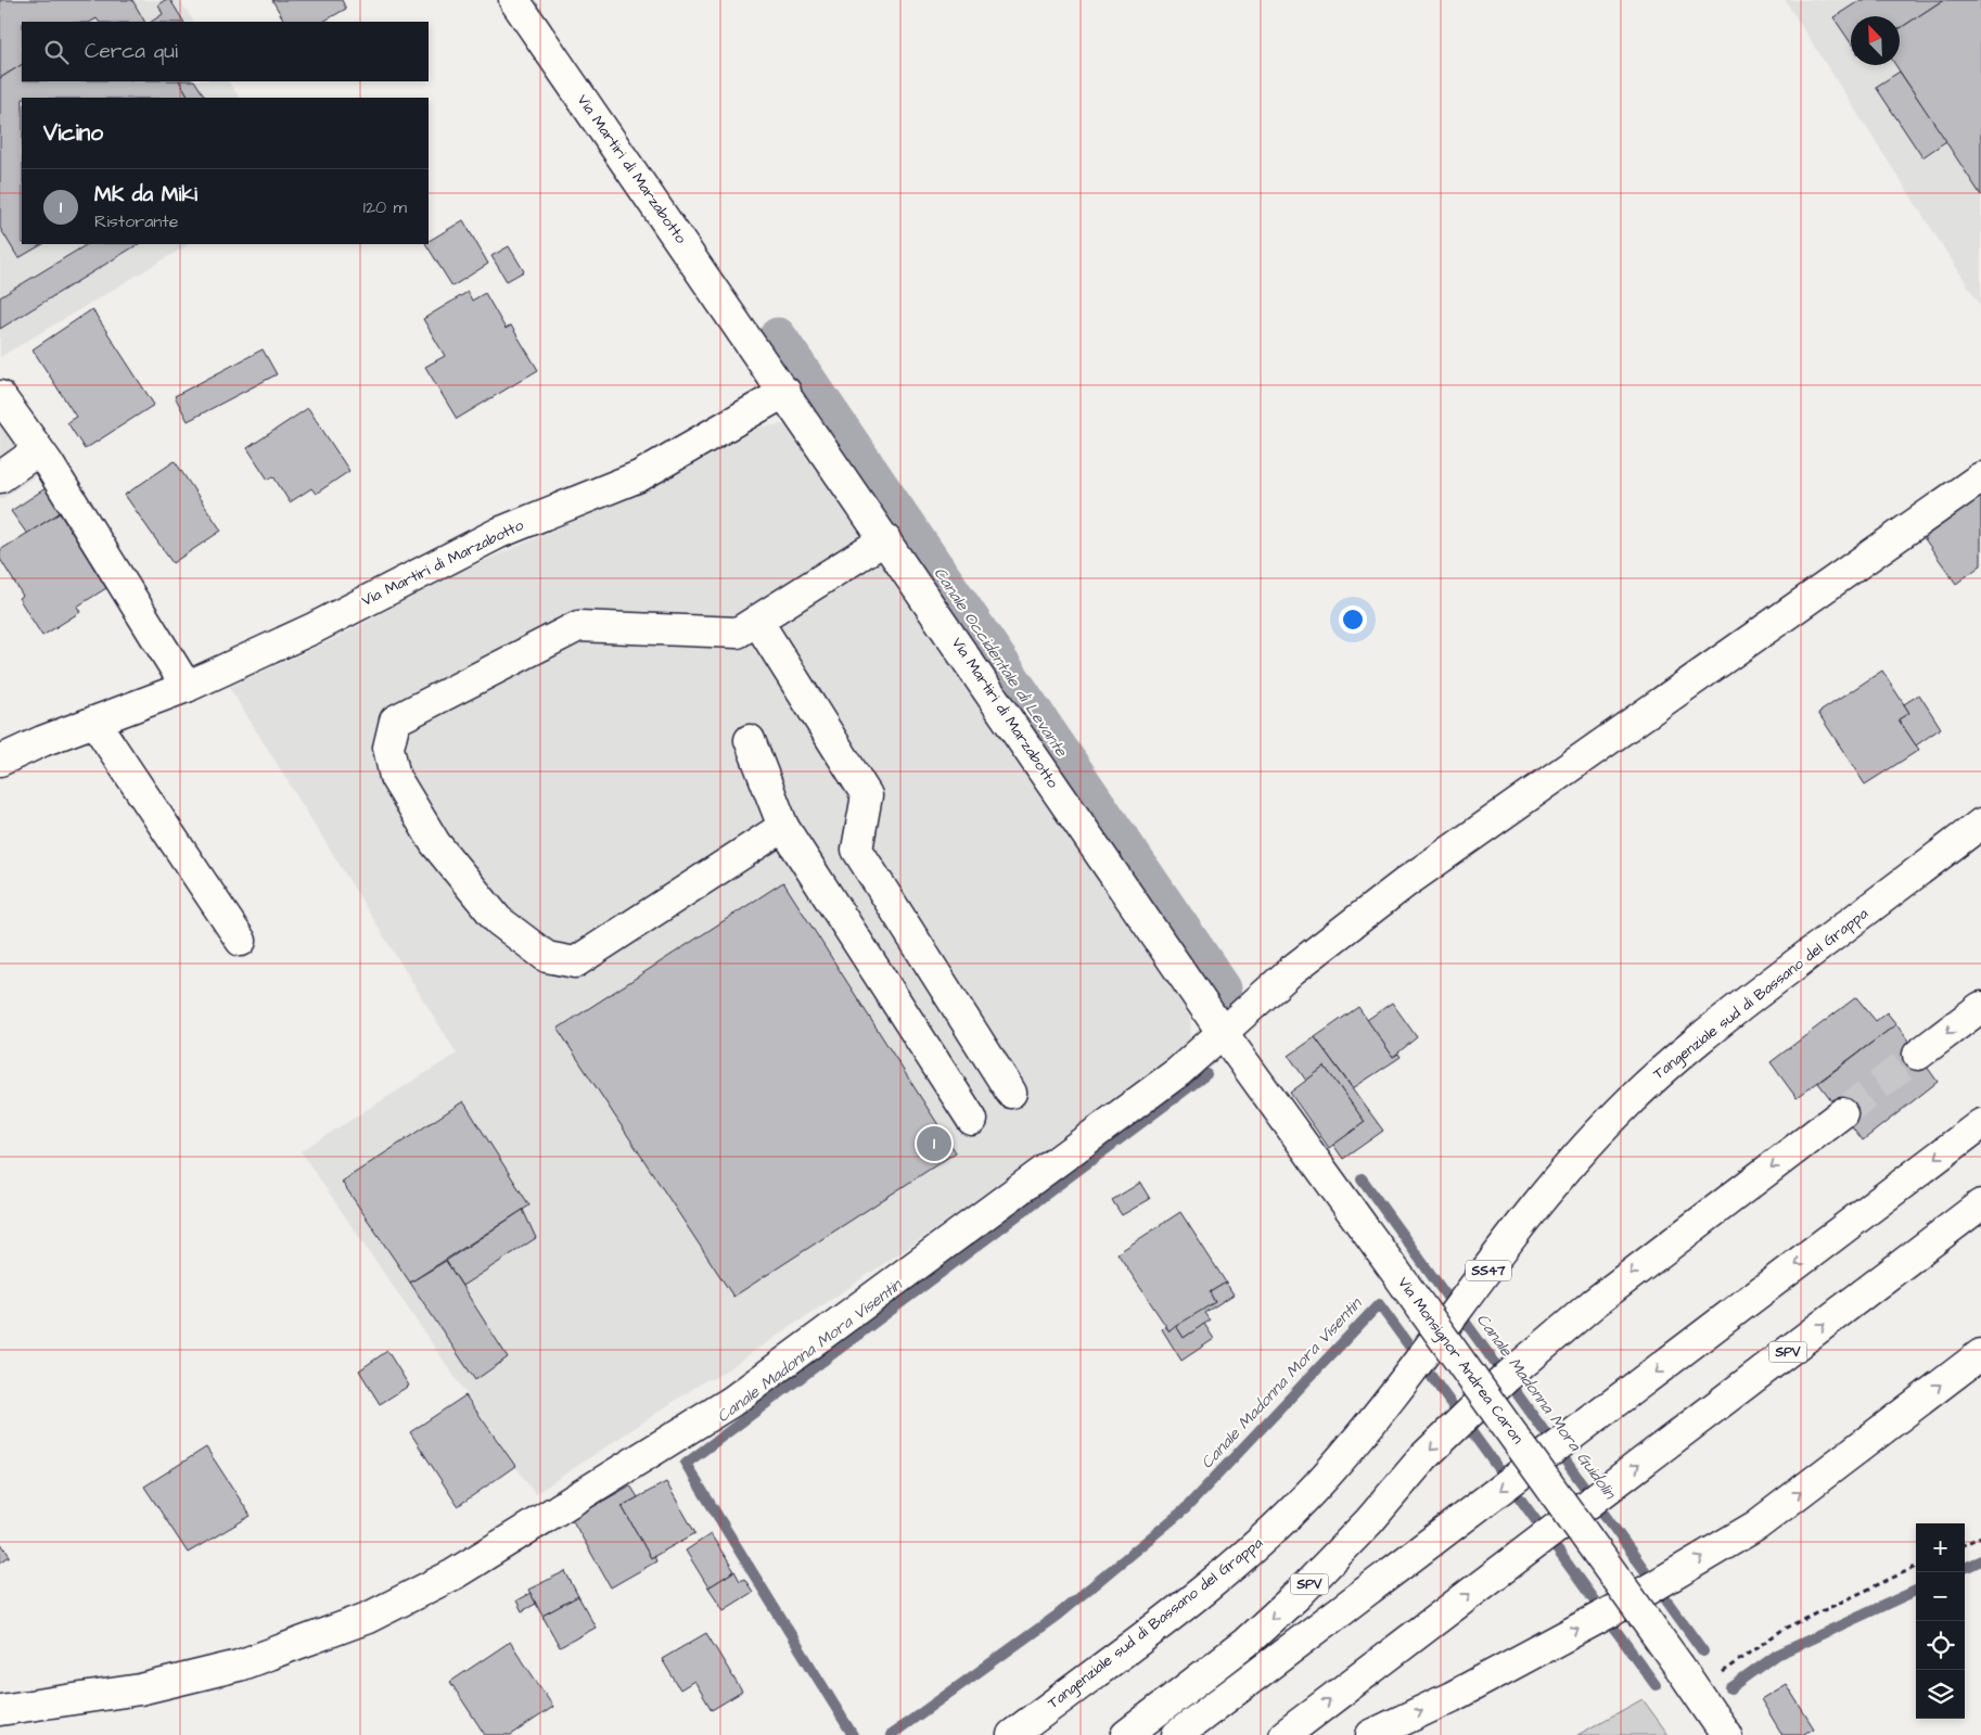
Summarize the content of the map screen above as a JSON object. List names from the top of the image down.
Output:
{
  "streets": {
    "main road": [
      "Via Martiri di Marzabotto",
      "Tangenziale sud di Bassano del Grappa",
      "SS47",
      "SPV",
      "Via Monsignor Andrea Caron"
    ]
  },
  "crossings": [
    ["Via Martiri di Marzabotto", "Via Monsignor Andrea Caron"]
  ],
  "water": ["Canale Occidentale di Levante", "Canale Madonna Mora Visentin", "Canale Madonna Mora Guidolin"],
  "north": "top left",
  "page": {
    "search": "Cerca qui",
    "heading": "Vicino",
    "list": [
      {
        "mark": "1",
        "name": "MK da Miki",
        "note": "Ristorante",
        "value": "120 m"
      }
    ],
    "pins": "1",
    "map_buttons": ["+", "−"]
  }
}
